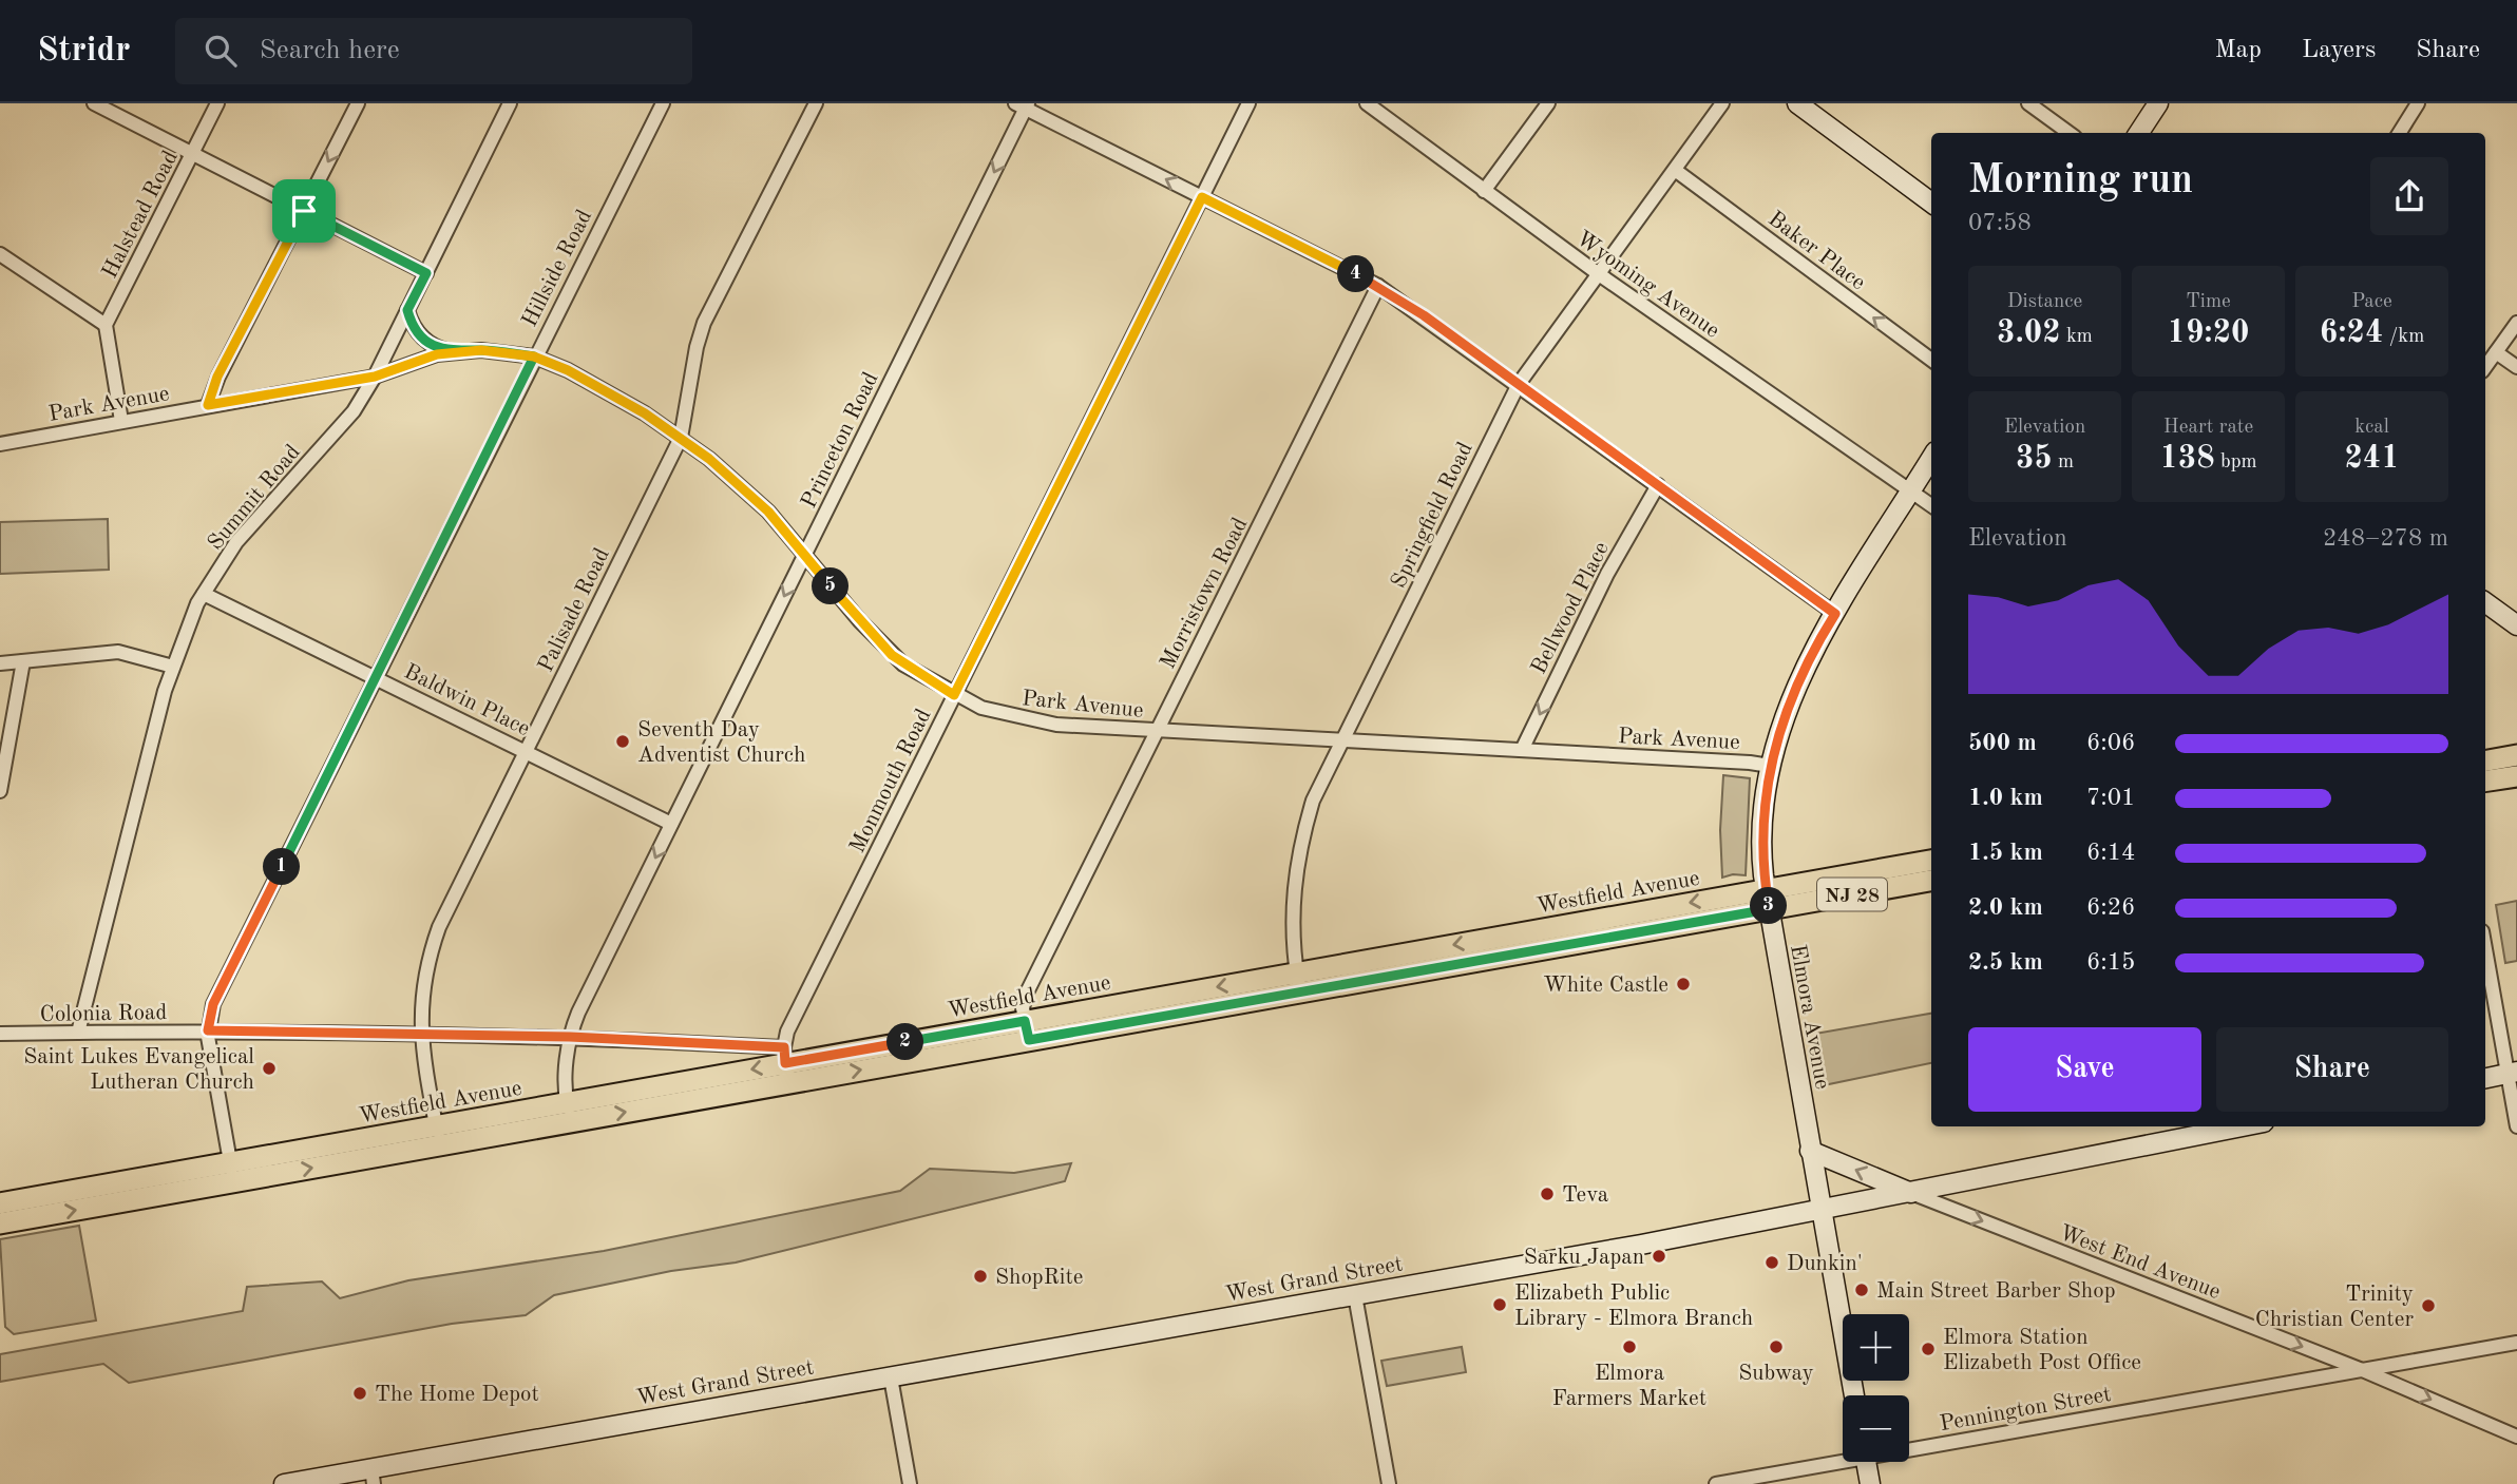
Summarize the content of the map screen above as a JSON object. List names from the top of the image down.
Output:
{
  "streets": {
    "main road": ["Westfield Avenue", "NJ 28"],
    "street": [
      "Halstead Road",
      "Baker Place",
      "Hillside Road",
      "Wyoming Avenue",
      "Park Avenue",
      "Princeton Road",
      "Summit Road",
      "Springfield Road",
      "Morristown Road",
      "Bellwood Place",
      "Palisade Road",
      "Baldwin Place",
      "Monmouth Road",
      "Colonia Road",
      "Elmora Avenue",
      "West End Avenue",
      "West Grand Street",
      "Pennington Street"
    ]
  },
  "crossings": [
    ["Baker Place", "Springfield Road"],
    ["Hillside Road", "Park Avenue"],
    ["Hillside Road", "Baldwin Place"],
    ["Hillside Road", "Westfield Avenue"],
    ["Hillside Road", "Colonia Road"],
    ["Wyoming Avenue", "Springfield Road"],
    ["Wyoming Avenue", "Elmora Avenue"],
    ["Park Avenue", "Princeton Road"],
    ["Park Avenue", "Summit Road"],
    ["Park Avenue", "Springfield Road"],
    ["Park Avenue", "Morristown Road"],
    ["Park Avenue", "Bellwood Place"],
    ["Park Avenue", "Palisade Road"],
    ["Park Avenue", "Monmouth Road"],
    ["Park Avenue", "Elmora Avenue"],
    ["Princeton Road", "Baldwin Place"],
    ["Princeton Road", "Westfield Avenue"],
    ["Princeton Road", "Colonia Road"],
    ["Summit Road", "Baldwin Place"],
    ["Summit Road", "Colonia Road"],
    ["Springfield Road", "Westfield Avenue"],
    ["Morristown Road", "Westfield Avenue"],
    ["Palisade Road", "Baldwin Place"],
    ["Palisade Road", "Westfield Avenue"],
    ["Palisade Road", "Colonia Road"],
    ["Monmouth Road", "Westfield Avenue"],
    ["Monmouth Road", "Colonia Road"],
    ["Westfield Avenue", "Colonia Road"],
    ["Westfield Avenue", "Elmora Avenue"],
    ["Elmora Avenue", "West Grand Street"],
    ["West End Avenue", "West Grand Street"],
    ["West End Avenue", "Pennington Street"]
  ],
  "one_way": [
    "Baker Place",
    "Princeton Road",
    "Bellwood Place",
    "West End Avenue"
  ],
  "places": [
    "Seventh Day Adventist Church",
    "White Castle",
    "Saint Lukes Evangelical Lutheran Church",
    "Teva",
    "Sarku Japan",
    "Dunkin'",
    "ShopRite",
    "Main Street Barber Shop",
    "Elizabeth Public Library - Elmora Branch",
    "Trinity Christian Center",
    "Elmora Farmers Market",
    "Subway",
    "Elmora Station Elizabeth Post Office",
    "The Home Depot"
  ],
  "page": {
    "header": "Stridr",
    "search": "Search here",
    "nav": ["Map", "Layers", "Share"],
    "heading": ["Morning run", "07:58"],
    "pins": [
      "4",
      "5",
      "1",
      "3",
      "2"
    ],
    "stats": [
      ["Distance", "3.02 km"],
      ["Time", "19:20"],
      ["Pace", "6:24 /km"],
      ["Elevation", "35 m"],
      ["Heart rate", "138 bpm"],
      ["kcal", "241"]
    ],
    "chart": ["Elevation", "248–278 m"],
    "list": [
      {
        "name": "500 m",
        "note": "6:06"
      },
      {
        "name": "1.0 km",
        "note": "7:01"
      },
      {
        "name": "1.5 km",
        "note": "6:14"
      },
      {
        "name": "2.0 km",
        "note": "6:26"
      },
      {
        "name": "2.5 km",
        "note": "6:15"
      }
    ],
    "buttons": ["Save", "Share"],
    "map_buttons": ["+", "−"]
  }
}
